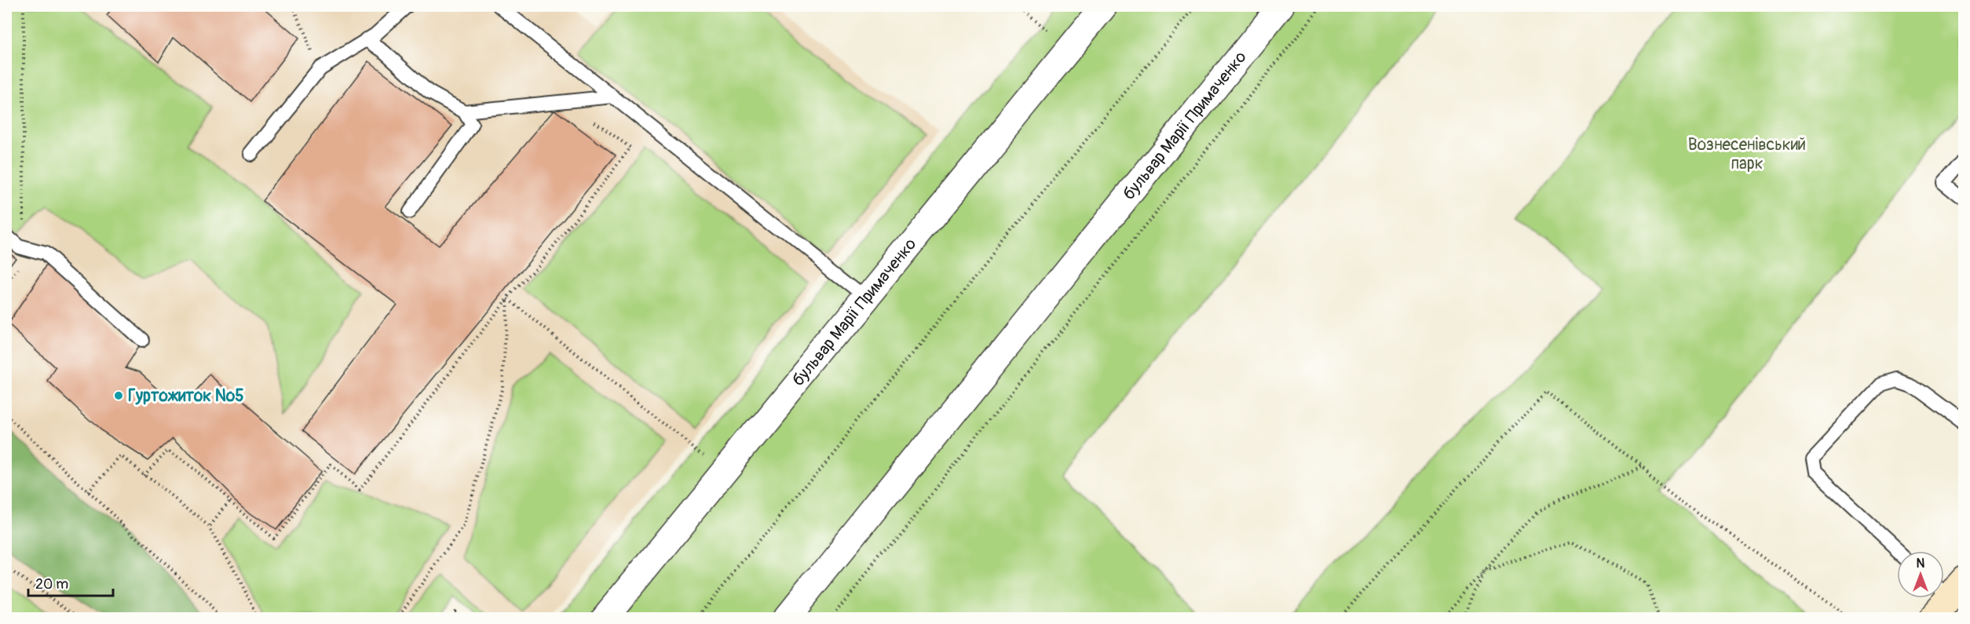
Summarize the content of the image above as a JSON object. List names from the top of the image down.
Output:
{
  "streets": {
    "street": ["бульвар Марії Примаченко"]
  },
  "parks": ["Вознесенівський парк"],
  "places": ["Гуртожиток №5"],
  "scale_bar": "20 m",
  "north": "top"
}
